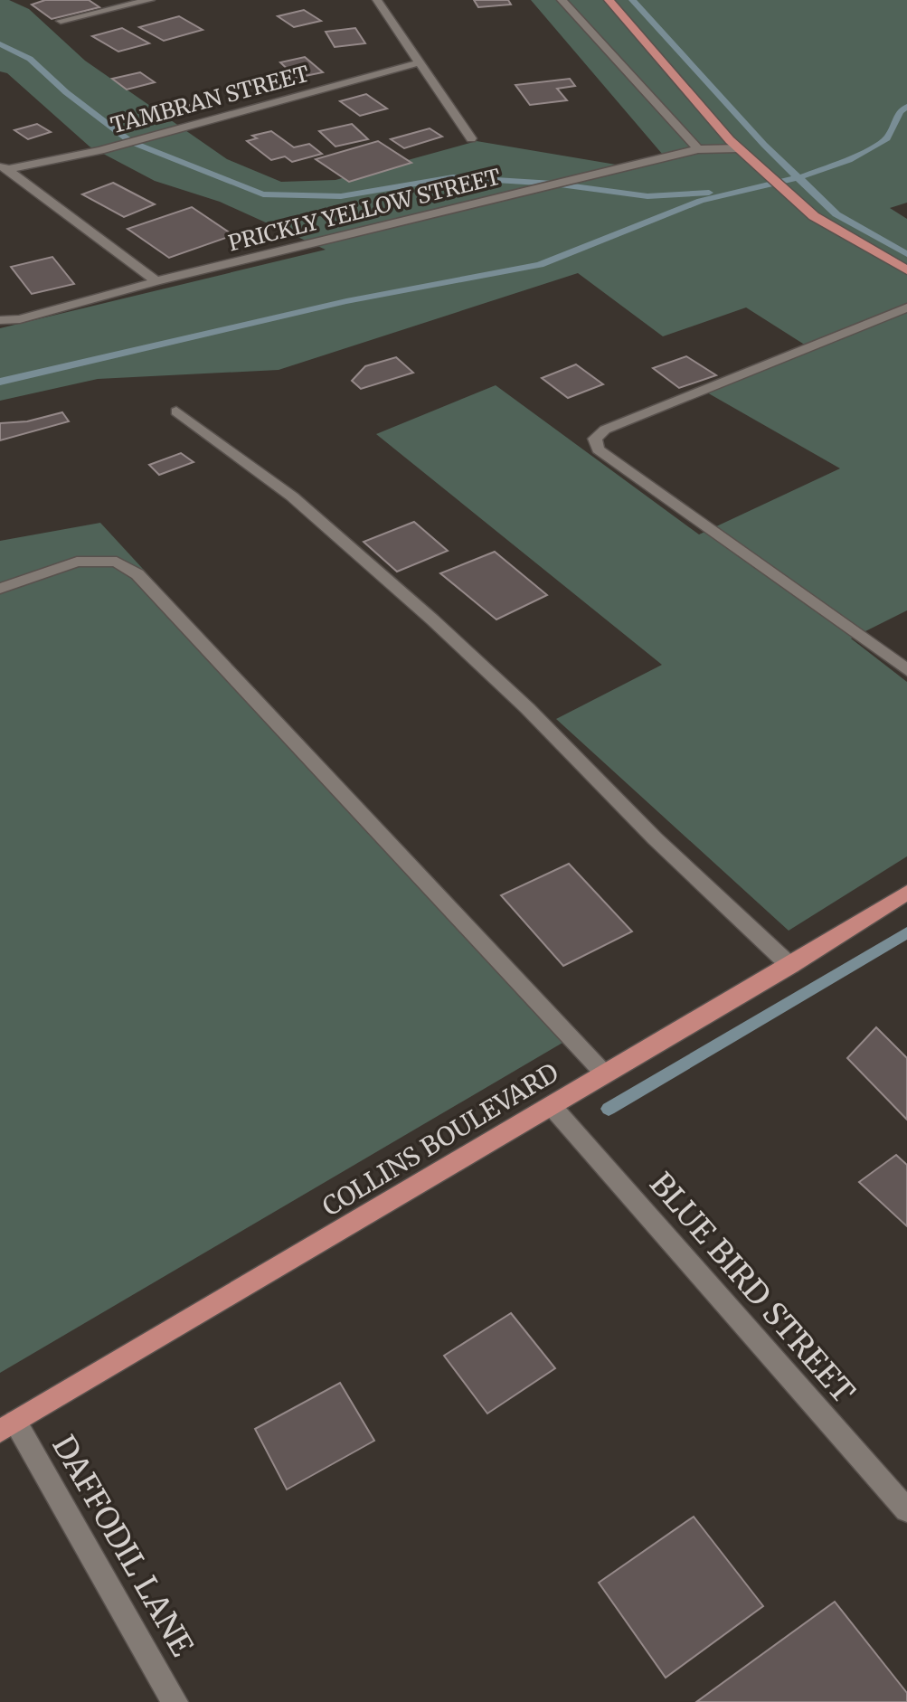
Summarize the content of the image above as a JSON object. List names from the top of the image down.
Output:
{
  "streets": {
    "main road": ["COLLINS BOULEVARD"],
    "street": [
      "TAMBRAN STREET",
      "PRICKLY YELLOW STREET",
      "BLUE BIRD STREET",
      "DAFFODIL LANE"
    ]
  },
  "crossings": [
    ["COLLINS BOULEVARD", "BLUE BIRD STREET"],
    ["COLLINS BOULEVARD", "DAFFODIL LANE"]
  ]
}
